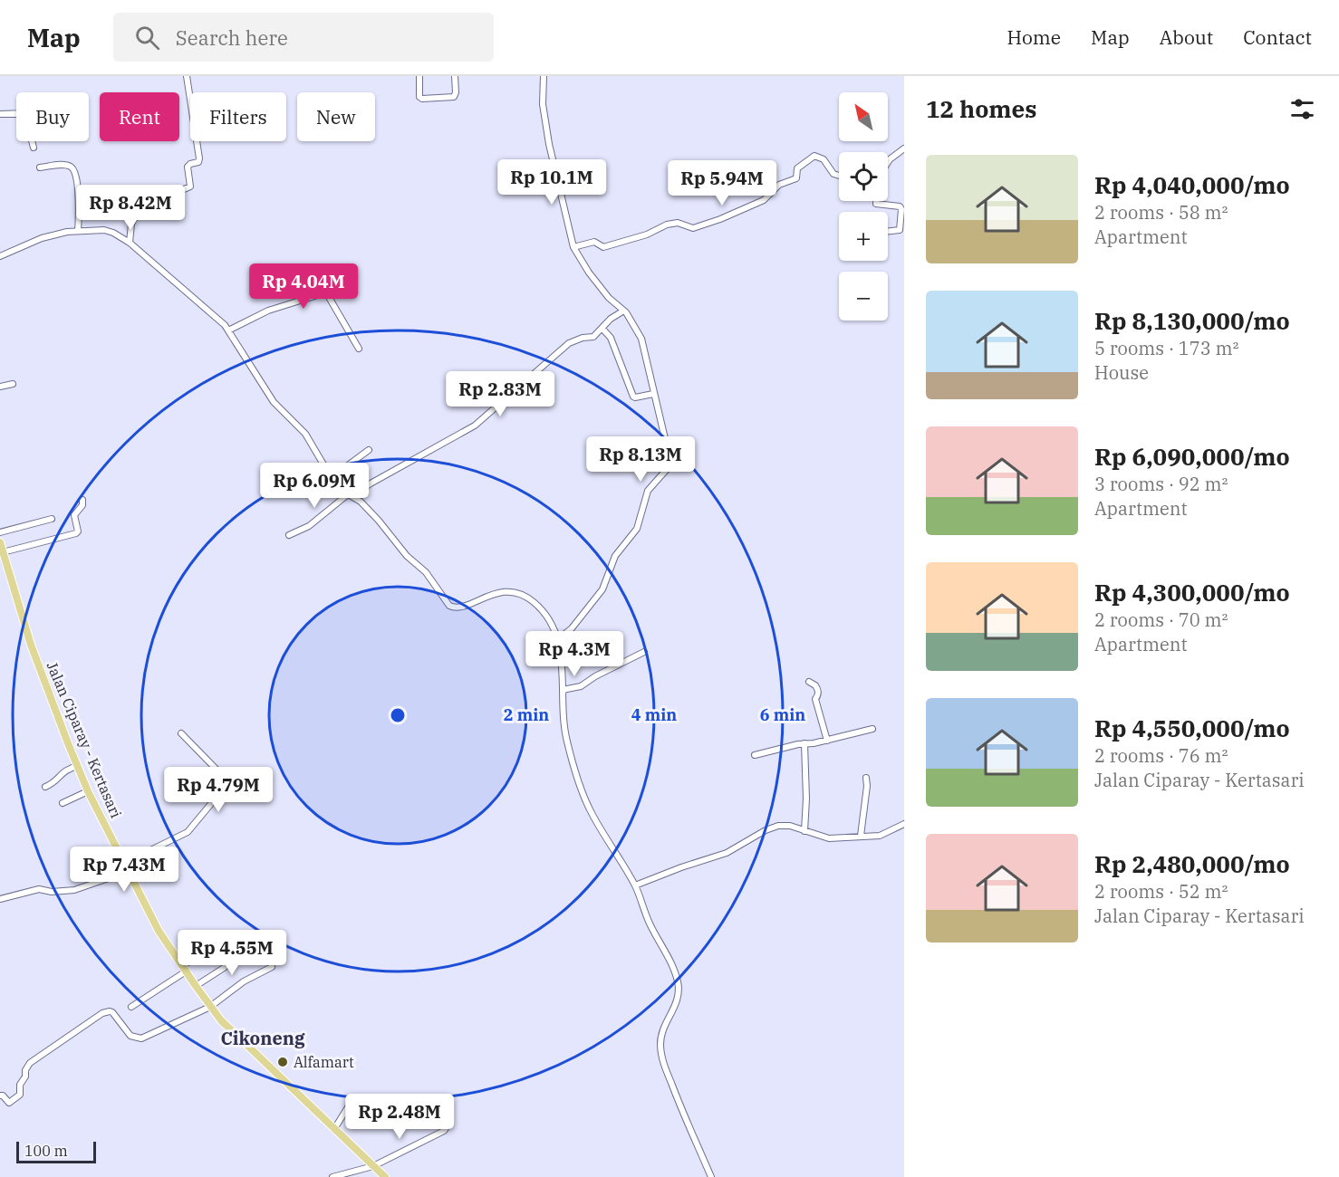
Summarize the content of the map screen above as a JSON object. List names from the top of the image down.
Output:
{
  "streets": {
    "main road": ["Jalan Ciparay - Kertasari"]
  },
  "districts": ["Cikoneng"],
  "places": ["Alfamart"],
  "scale_bar": "100 m",
  "north": "top left",
  "page": {
    "header": "Map",
    "search": "Search here",
    "nav": [
      "Home",
      "Map",
      "About",
      "Contact"
    ],
    "heading": "12 homes",
    "map_buttons": ["+", "−"],
    "chip": [
      "Buy",
      "Rent",
      "Filters",
      "New"
    ],
    "list": [
      {
        "name": "Rp 4,040,000/mo",
        "note": "2 rooms · 58 m² · Apartment"
      },
      {
        "name": "Rp 8,130,000/mo",
        "note": "5 rooms · 173 m² · House"
      },
      {
        "name": "Rp 6,090,000/mo",
        "note": "3 rooms · 92 m² · Apartment"
      },
      {
        "name": "Rp 4,300,000/mo",
        "note": "2 rooms · 70 m² · Apartment"
      },
      {
        "name": "Rp 4,550,000/mo",
        "note": "2 rooms · 76 m² · Jalan Ciparay - Kertasari"
      },
      {
        "name": "Rp 2,480,000/mo",
        "note": "2 rooms · 52 m² · Jalan Ciparay - Kertasari"
      }
    ],
    "price": [
      "Rp 10.1M",
      "Rp 5.94M",
      "Rp 8.42M",
      "Rp 4.04M",
      "Rp 2.83M",
      "Rp 8.13M",
      "Rp 6.09M",
      "Rp 4.3M",
      "Rp 4.79M",
      "Rp 7.43M",
      "Rp 4.55M",
      "Rp 2.48M"
    ],
    "scale": "100 m"
  },
  "rings": ["2 min", "4 min", "6 min"]
}
